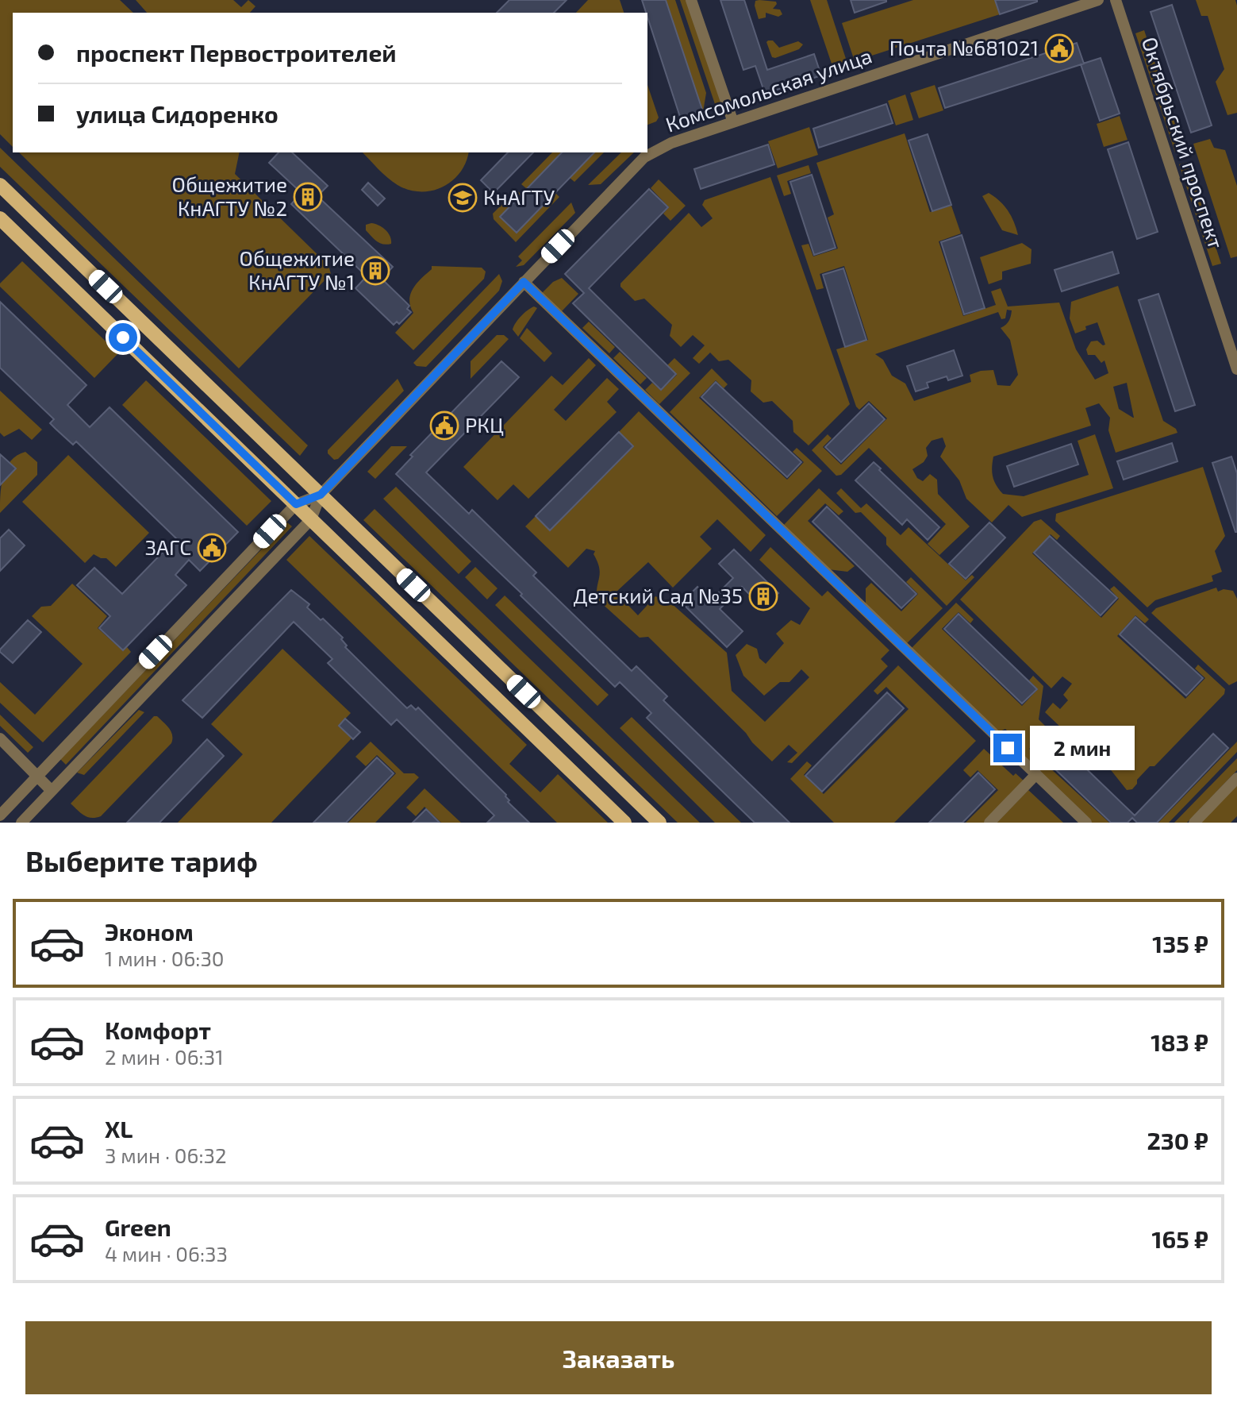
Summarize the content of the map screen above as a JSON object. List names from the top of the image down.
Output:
{
  "streets": {
    "street": ["Комсомольская улица", "Октябрьский проспект"]
  },
  "places": {
    "public building": ["Почта №681021", "РКЦ", "ЗАГС"],
    "building": ["Общежитие КнАГТУ №2", "Общежитие КнАГТУ №1", "Детский Сад №35"],
    "school or university": ["КнАГТУ"]
  },
  "page": {
    "banner": ["проспект Первостроителей", "улица Сидоренко"],
    "bubble": "2 мин",
    "heading": "Выберите тариф",
    "list": [
      {
        "name": "Эконом",
        "note": "1 мин · 06:30",
        "value": "135 ₽"
      },
      {
        "name": "Комфорт",
        "note": "2 мин · 06:31",
        "value": "183 ₽"
      },
      {
        "name": "XL",
        "note": "3 мин · 06:32",
        "value": "230 ₽"
      },
      {
        "name": "Green",
        "note": "4 мин · 06:33",
        "value": "165 ₽"
      }
    ],
    "buttons": "Заказать"
  }
}
